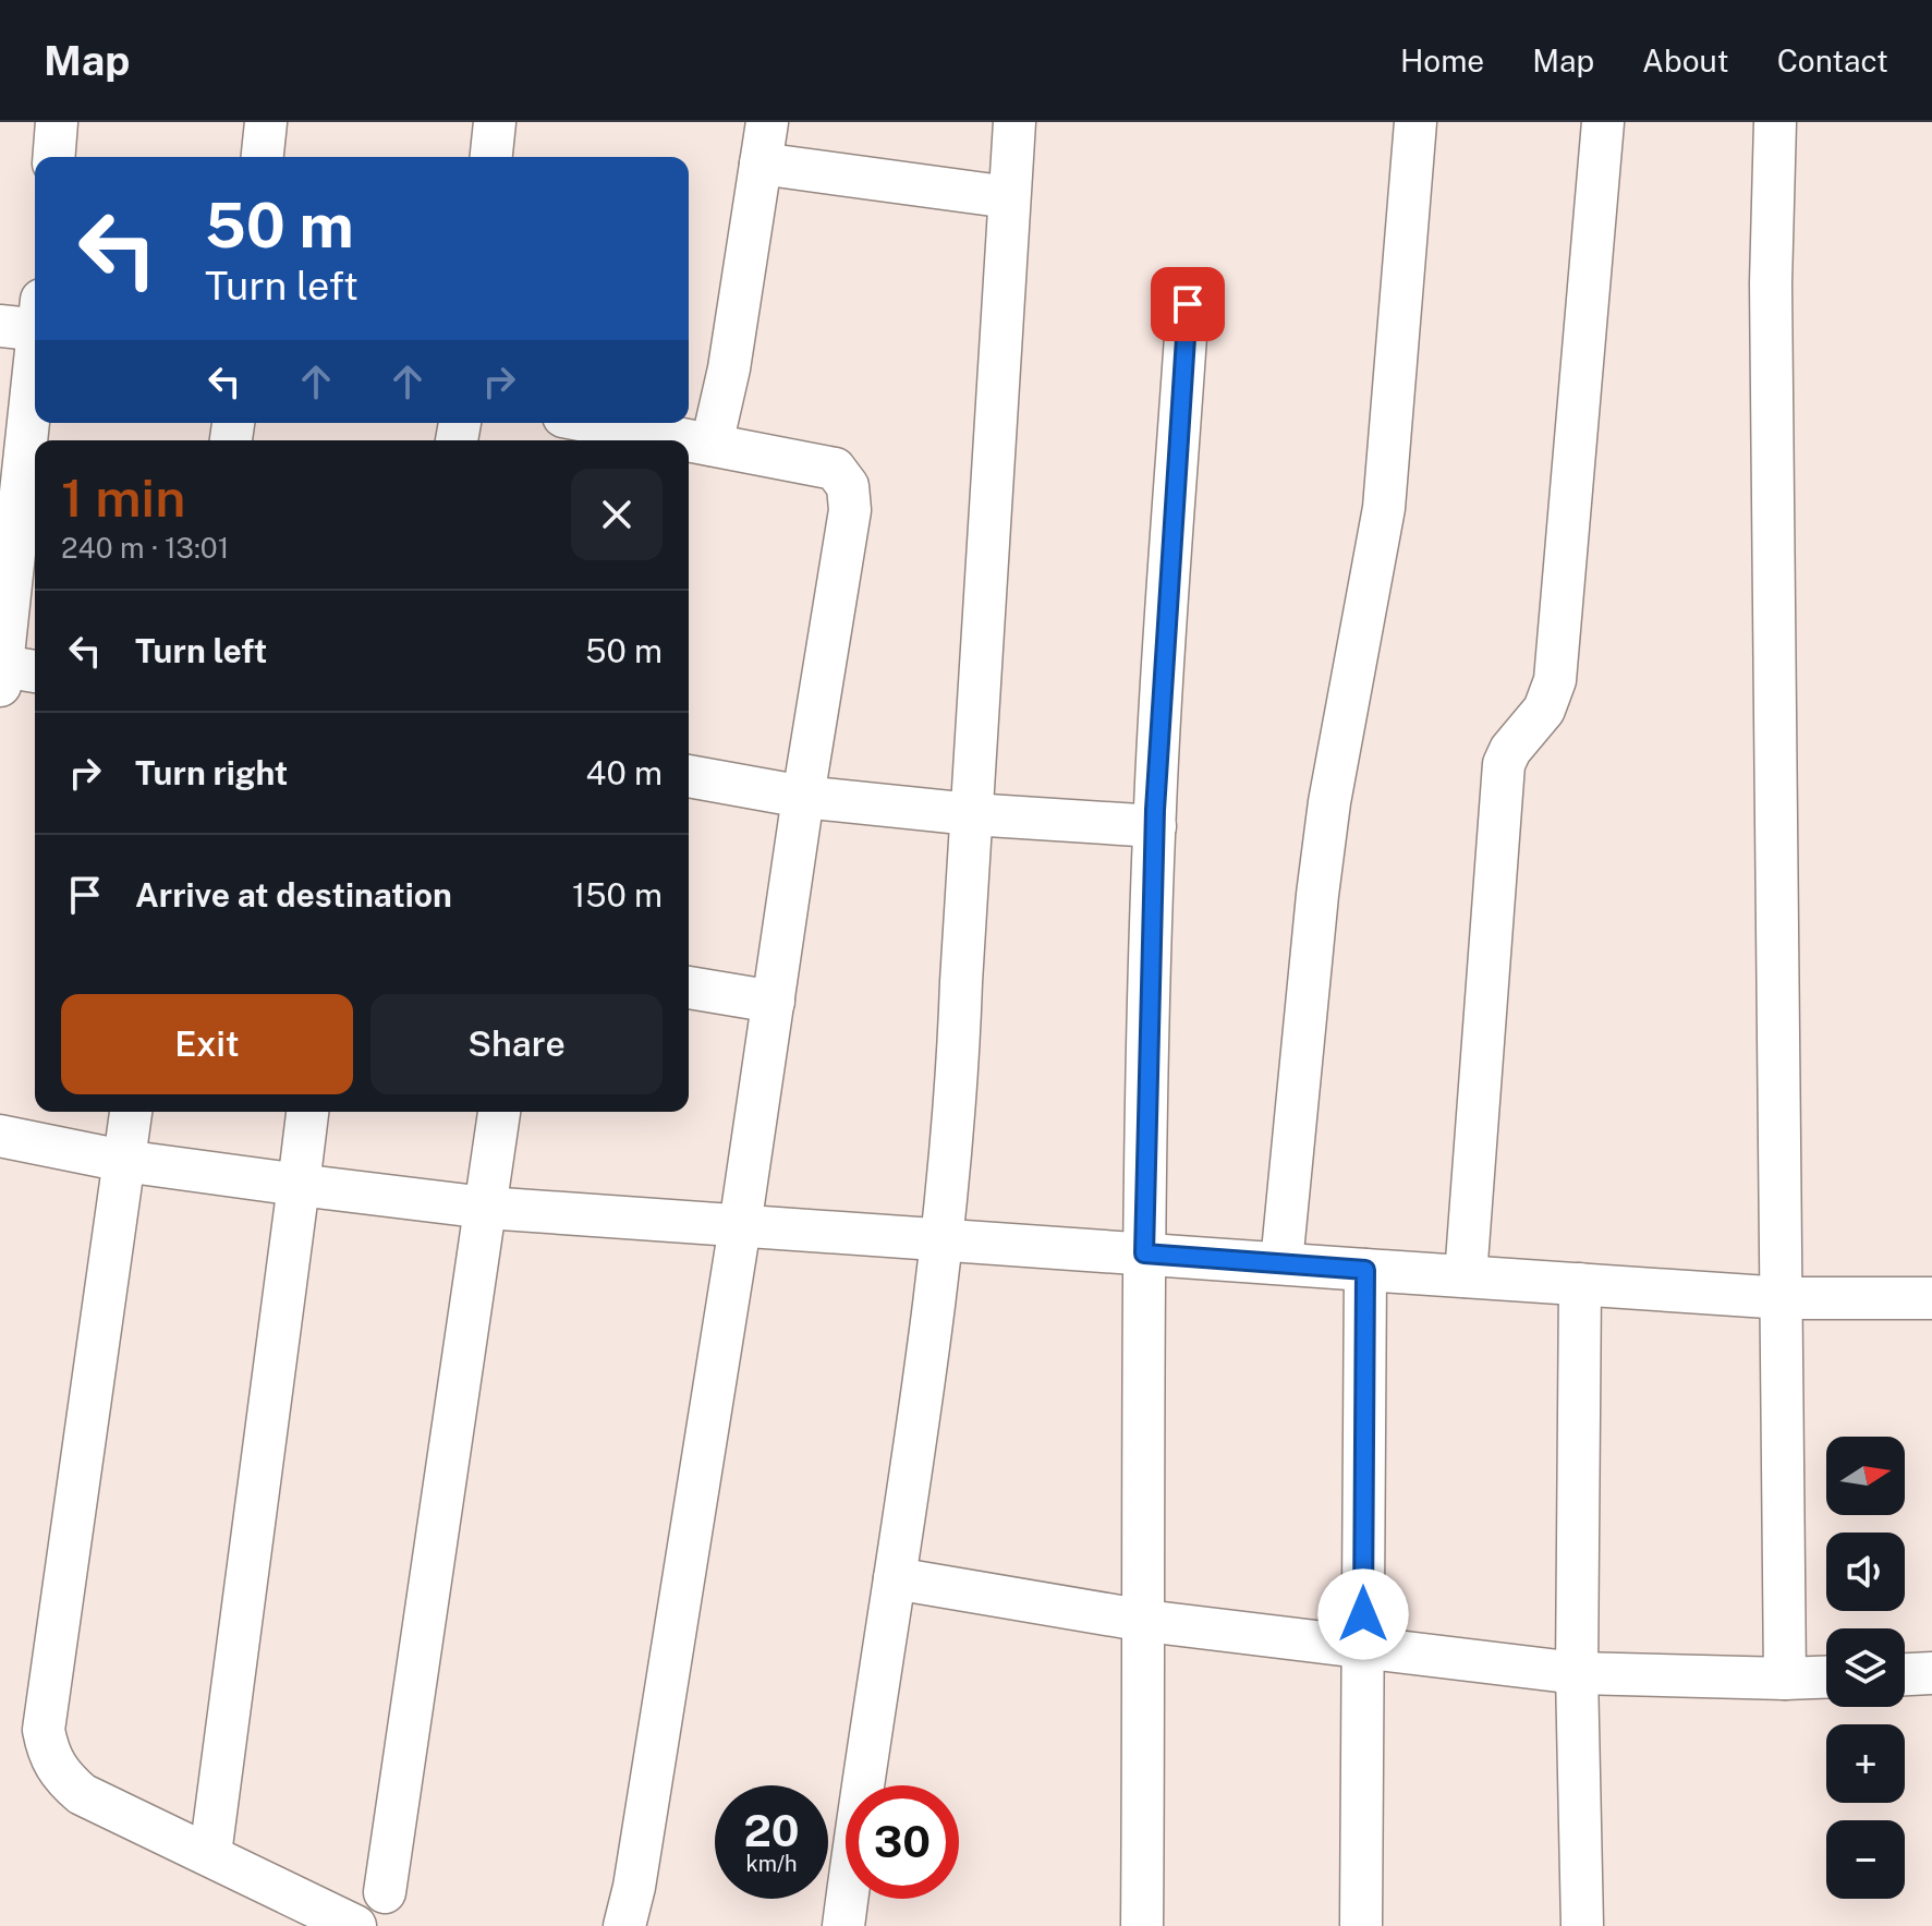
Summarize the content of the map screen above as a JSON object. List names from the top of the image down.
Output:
{
  "north": "right",
  "page": {
    "header": "Map",
    "nav": [
      "Home",
      "Map",
      "About",
      "Contact"
    ],
    "turn": ["50 m", "Turn left"],
    "heading": ["1 min", "240 m · 13:01"],
    "list": [
      {
        "name": "Turn left",
        "value": "50 m"
      },
      {
        "name": "Turn right",
        "value": "40 m"
      },
      {
        "name": "Arrive at destination",
        "value": "150 m"
      }
    ],
    "buttons": ["Exit", "Share"],
    "map_buttons": ["+", "−"],
    "speed": "20 km/h",
    "limit": "30"
  }
}
